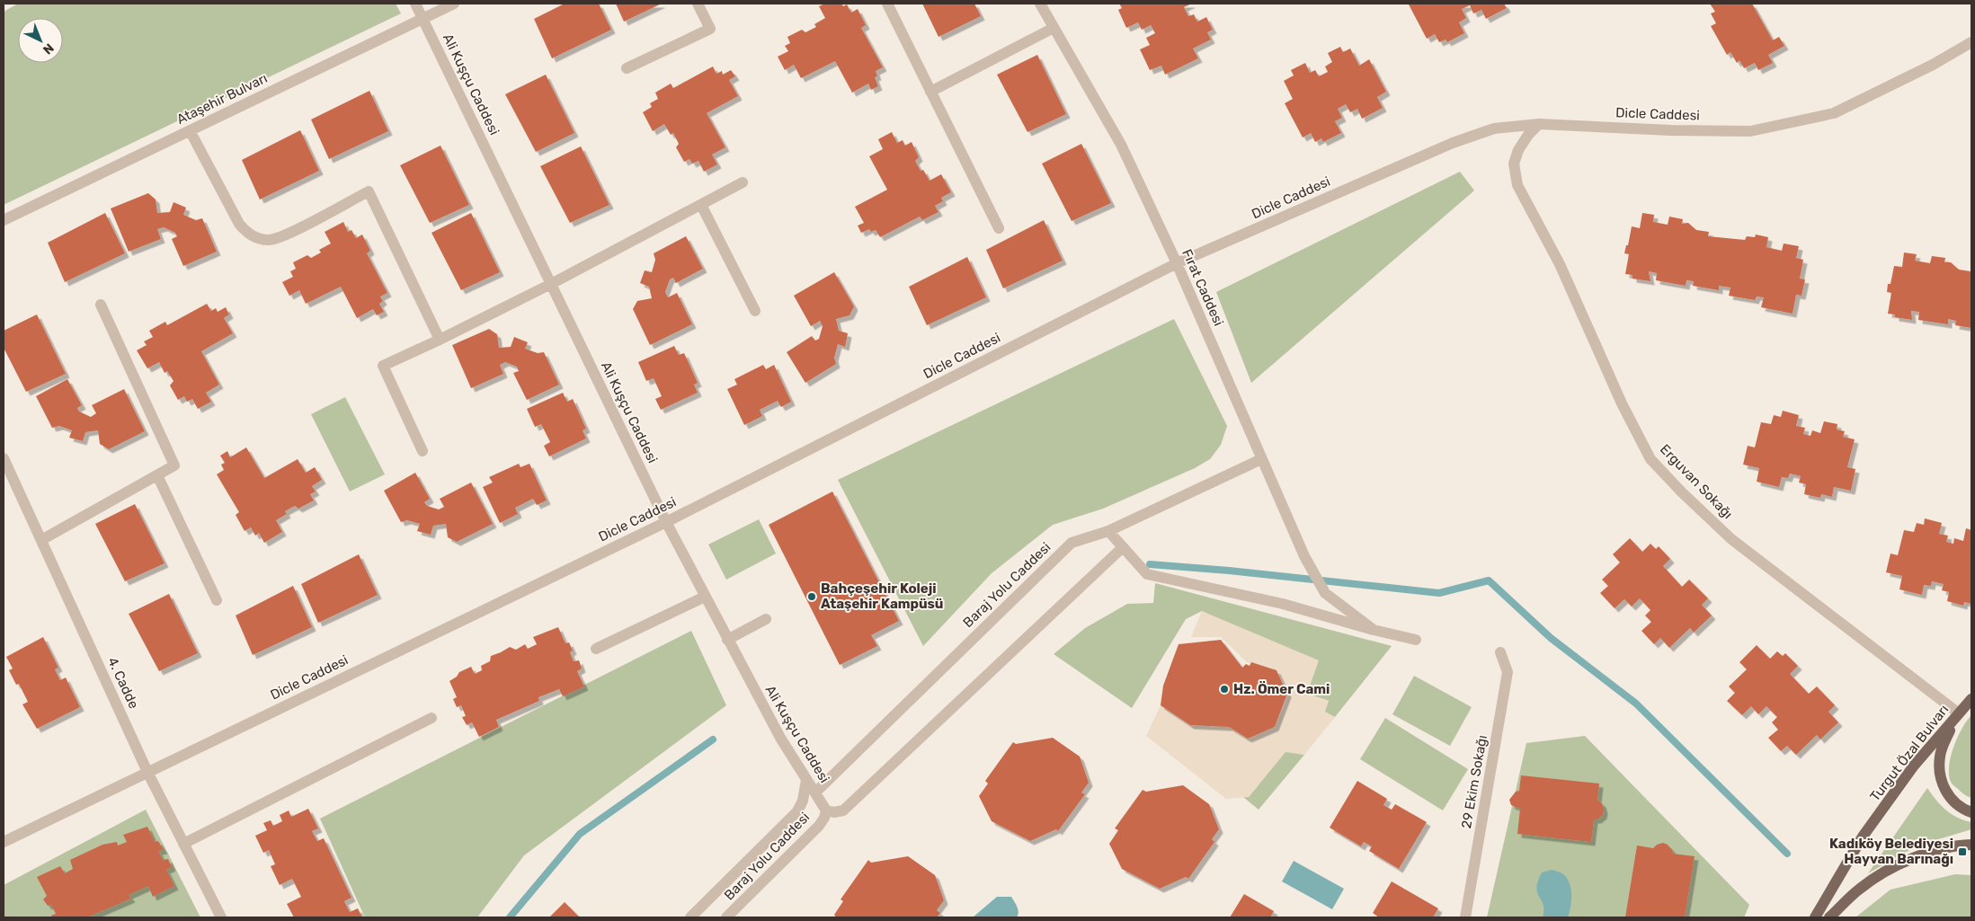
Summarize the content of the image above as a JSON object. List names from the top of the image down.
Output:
{
  "streets": {
    "main road": ["Turgut Özal Bulvarı"],
    "street": [
      "Ali Kuşçu Caddesi",
      "Ataşehir Bulvarı",
      "Dicle Caddesi",
      "Fırat Caddesi",
      "Erguvan Sokağı",
      "Baraj Yolu Caddesi",
      "4. Cadde",
      "29 Ekim Sokağı"
    ]
  },
  "crossings": [
    ["Ali Kuşçu Caddesi", "Ataşehir Bulvarı"],
    ["Ali Kuşçu Caddesi", "Dicle Caddesi"],
    ["Ali Kuşçu Caddesi", "Baraj Yolu Caddesi"],
    ["Dicle Caddesi", "Fırat Caddesi"],
    ["Dicle Caddesi", "Erguvan Sokağı"],
    ["Dicle Caddesi", "4. Cadde"],
    ["Fırat Caddesi", "Baraj Yolu Caddesi"],
    ["Erguvan Sokağı", "Turgut Özal Bulvarı"]
  ],
  "places": {
    "other": ["Bahçeşehir Koleji Ataşehir Kampüsü", "Hz. Ömer Cami"],
    "transit": ["Kadıköy Belediyesi Hayvan Barınağı"]
  },
  "north": "bottom right"
}
